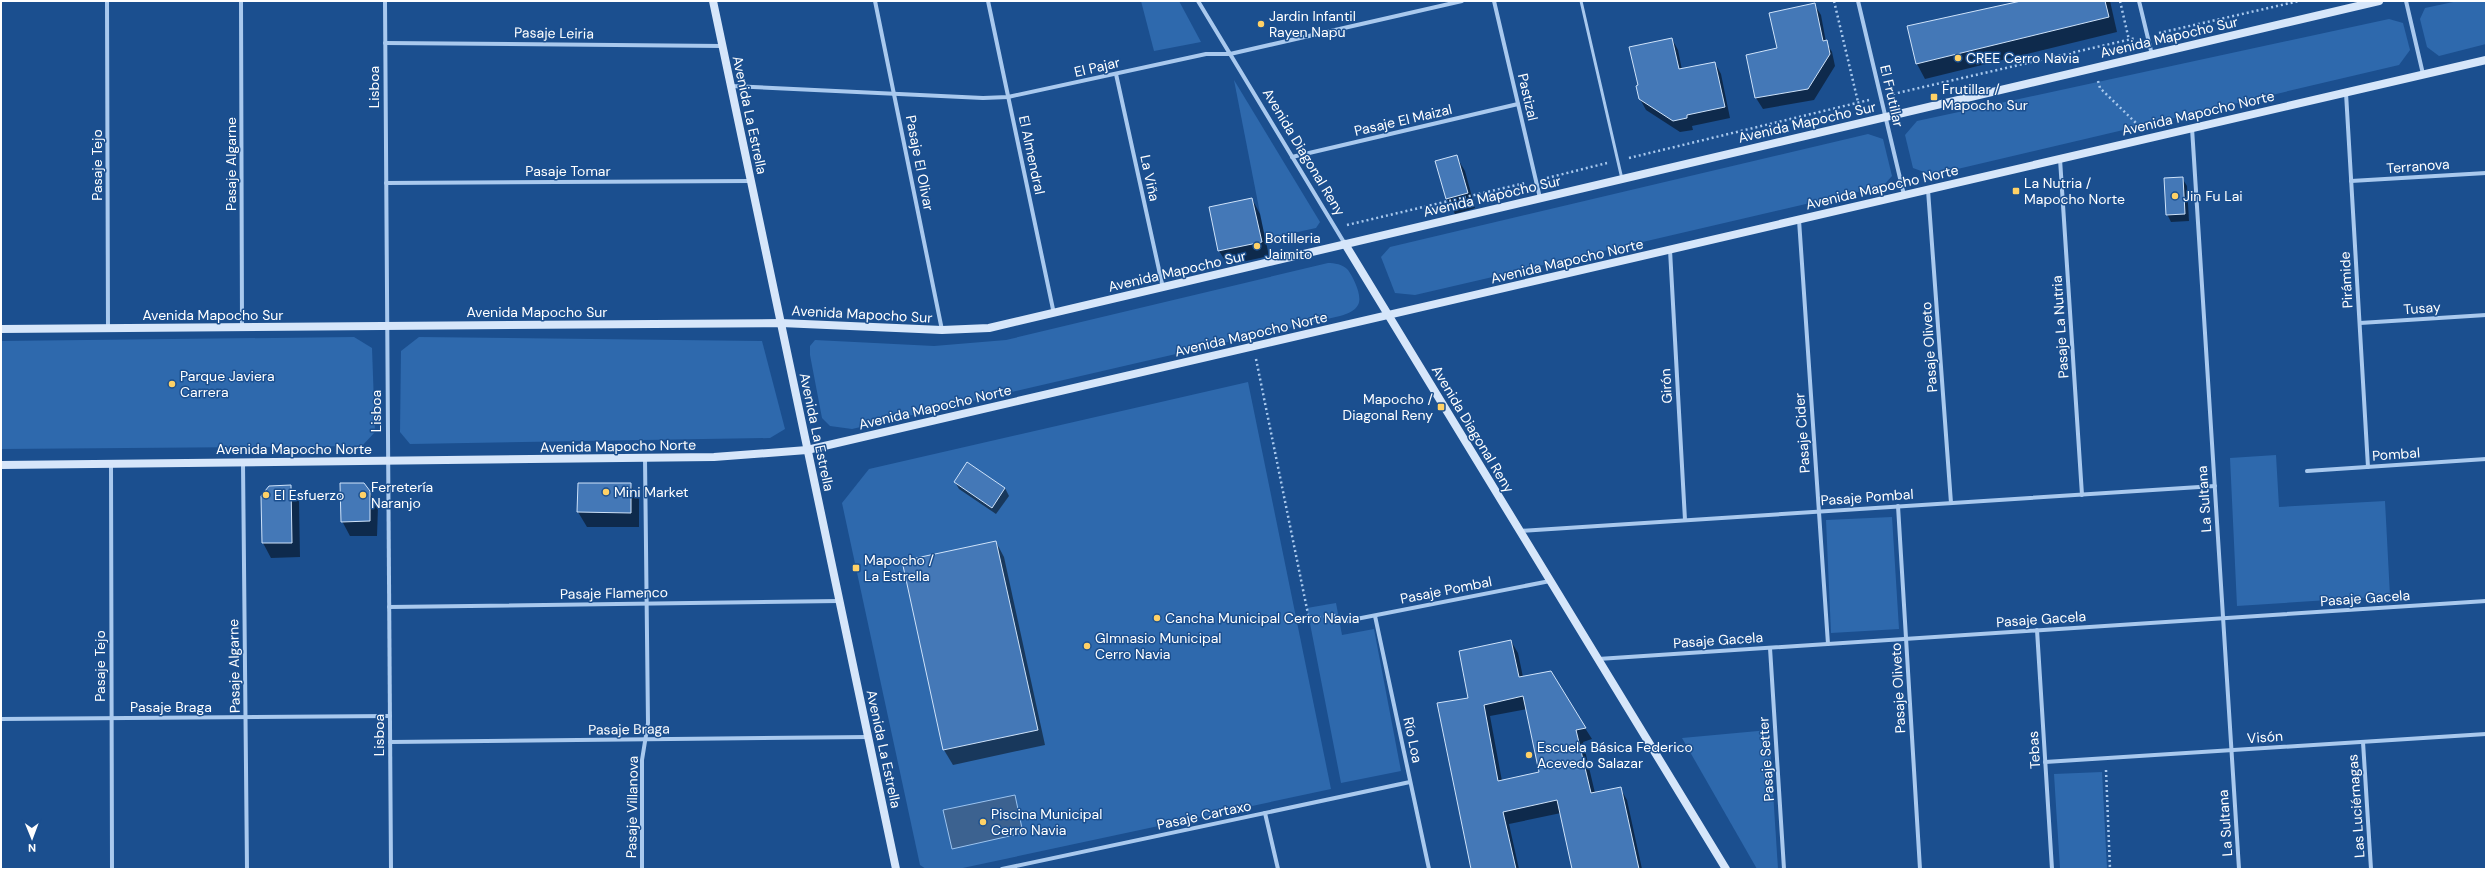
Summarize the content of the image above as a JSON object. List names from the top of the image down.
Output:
{
  "streets": {
    "street": [
      "Pasaje Leiria",
      "Avenida Mapocho Sur",
      "El Pajar",
      "Lisboa",
      "El Frutillar",
      "Pastizal",
      "Avenida Mapocho Norte",
      "Avenida La Estrella",
      "Pasaje El Maizal",
      "Avenida Diagonal Reny",
      "El Almendral",
      "Pasaje El Olivar",
      "Pasaje Algarne",
      "Pasaje Tejo",
      "Terranova",
      "Pasaje Tomar",
      "La Viña",
      "Pirámide",
      "Tusay",
      "Pasaje La Nutria",
      "Pasaje Oliveto",
      "Girón",
      "Pasaje Cider",
      "Pombal",
      "Pasaje Pombal",
      "La Sultana",
      "Pasaje Flamenco",
      "Pasaje Gacela",
      "Pasaje Braga",
      "Visón",
      "Río Loa",
      "Tebas",
      "Pasaje Setter",
      "Las Luciérnagas",
      "Pasaje Villanova",
      "Pasaje Cartaxo"
    ]
  },
  "crossings": [
    ["Pasaje Leiria", "Lisboa"],
    ["Pasaje Leiria", "Avenida La Estrella"],
    ["Avenida Mapocho Sur", "Lisboa"],
    ["Avenida Mapocho Sur", "El Frutillar"],
    ["Avenida Mapocho Sur", "Pastizal"],
    ["Avenida Mapocho Sur", "Avenida La Estrella"],
    ["Avenida Mapocho Sur", "Avenida Diagonal Reny"],
    ["Avenida Mapocho Sur", "El Almendral"],
    ["Avenida Mapocho Sur", "Pasaje El Olivar"],
    ["Avenida Mapocho Sur", "Pasaje Algarne"],
    ["Avenida Mapocho Sur", "Pasaje Tejo"],
    ["Avenida Mapocho Sur", "La Viña"],
    ["El Pajar", "Avenida La Estrella"],
    ["El Pajar", "Avenida Diagonal Reny"],
    ["El Pajar", "El Almendral"],
    ["El Pajar", "Pasaje El Olivar"],
    ["El Pajar", "La Viña"],
    ["Lisboa", "Avenida Mapocho Norte"],
    ["Lisboa", "Pasaje Tomar"],
    ["Lisboa", "Pasaje Flamenco"],
    ["Lisboa", "Pasaje Braga"],
    ["El Frutillar", "Avenida Mapocho Norte"],
    ["Pastizal", "Pasaje El Maizal"],
    ["Avenida Mapocho Norte", "Avenida La Estrella"],
    ["Avenida Mapocho Norte", "Avenida Diagonal Reny"],
    ["Avenida Mapocho Norte", "Pasaje Algarne"],
    ["Avenida Mapocho Norte", "Pasaje Tejo"],
    ["Avenida Mapocho Norte", "Pirámide"],
    ["Avenida Mapocho Norte", "Pasaje La Nutria"],
    ["Avenida Mapocho Norte", "Pasaje Oliveto"],
    ["Avenida Mapocho Norte", "Girón"],
    ["Avenida Mapocho Norte", "Pasaje Cider"],
    ["Avenida Mapocho Norte", "La Sultana"],
    ["Avenida Mapocho Norte", "Pasaje Villanova"],
    ["Avenida La Estrella", "Pasaje Tomar"],
    ["Avenida La Estrella", "Pasaje Flamenco"],
    ["Avenida La Estrella", "Pasaje Braga"],
    ["Pasaje El Maizal", "Avenida Diagonal Reny"],
    ["Avenida Diagonal Reny", "Pasaje Pombal"],
    ["Avenida Diagonal Reny", "Pasaje Gacela"],
    ["Pasaje Algarne", "Pasaje Braga"],
    ["Pasaje Tejo", "Pasaje Braga"],
    ["Terranova", "Pirámide"],
    ["Pirámide", "Tusay"],
    ["Pirámide", "Pombal"],
    ["Pasaje La Nutria", "Pasaje Pombal"],
    ["Pasaje Oliveto", "Pasaje Pombal"],
    ["Pasaje Oliveto", "Pasaje Gacela"],
    ["Girón", "Pasaje Pombal"],
    ["Pasaje Cider", "Pasaje Pombal"],
    ["Pasaje Cider", "Pasaje Gacela"],
    ["Pasaje Pombal", "La Sultana"],
    ["Pasaje Pombal", "Río Loa"],
    ["La Sultana", "Pasaje Gacela"],
    ["La Sultana", "Visón"],
    ["Pasaje Flamenco", "Pasaje Villanova"],
    ["Pasaje Gacela", "Tebas"],
    ["Pasaje Gacela", "Pasaje Setter"],
    ["Pasaje Braga", "Pasaje Villanova"],
    ["Visón", "Tebas"],
    ["Visón", "Las Luciérnagas"],
    ["Río Loa", "Pasaje Cartaxo"]
  ],
  "places": {
    "other": [
      "Jardin Infantil Rayen Napu",
      "CREE Cerro Navia",
      "Jin Fu Lai",
      "Botilleria Jaimito",
      "Parque Javiera Carrera",
      "Mini Market",
      "El Esfuerzo",
      "Ferretería Naranjo",
      "Cancha Municipal Cerro Navia",
      "GImnasio Municipal Cerro Navia",
      "Escuela Básica Federico Acevedo Salazar",
      "Piscina Municipal Cerro Navia"
    ],
    "transit": [
      "Frutillar / Mapocho Sur",
      "La Nutria / Mapocho Norte",
      "Mapocho / Diagonal Reny",
      "Mapocho / La Estrella"
    ]
  },
  "north": "bottom"
}
